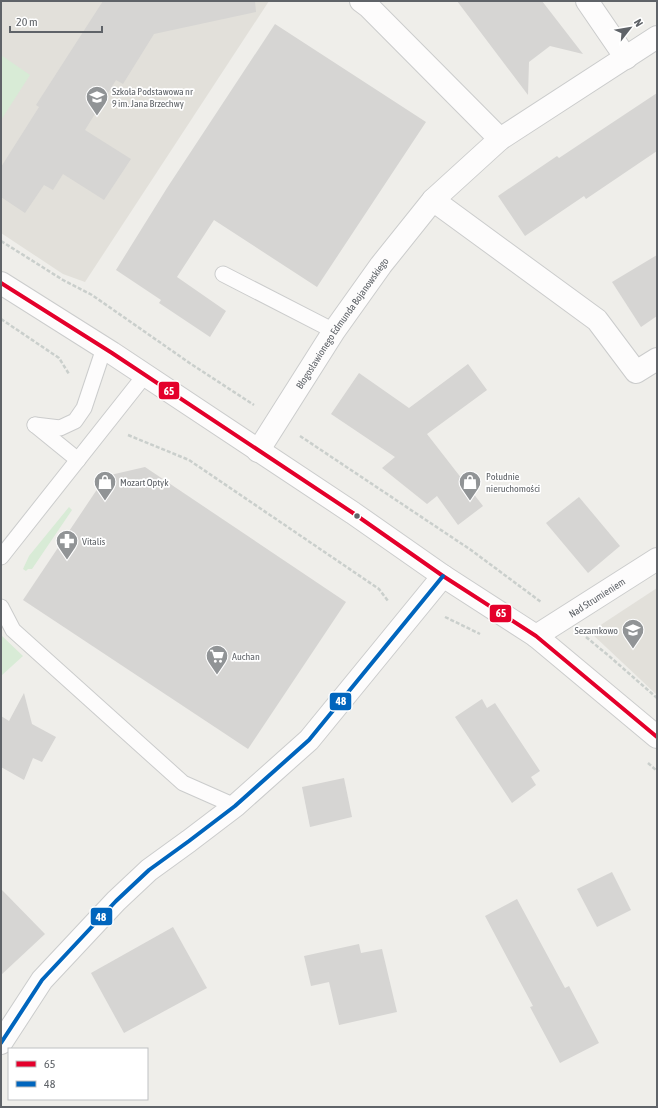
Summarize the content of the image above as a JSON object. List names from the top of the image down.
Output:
{
  "streets": {
    "street": ["Błogosławionego Edmunda Bojanowskiego", "Nad Strumieniem"]
  },
  "places": {
    "school or university": ["Szkoła Podstawowa nr 9 im. Jana Brzechwy", "Sezamkowo"],
    "shop": ["Mozart Optyk", "Południe nieruchomości"],
    "pharmacy": ["Vitalis"],
    "supermarket": ["Auchan"]
  },
  "lines": ["transit line 65", "transit line 48"],
  "legend": ["65", "48"],
  "scale_bar": "20 m",
  "north": "top right"
}
